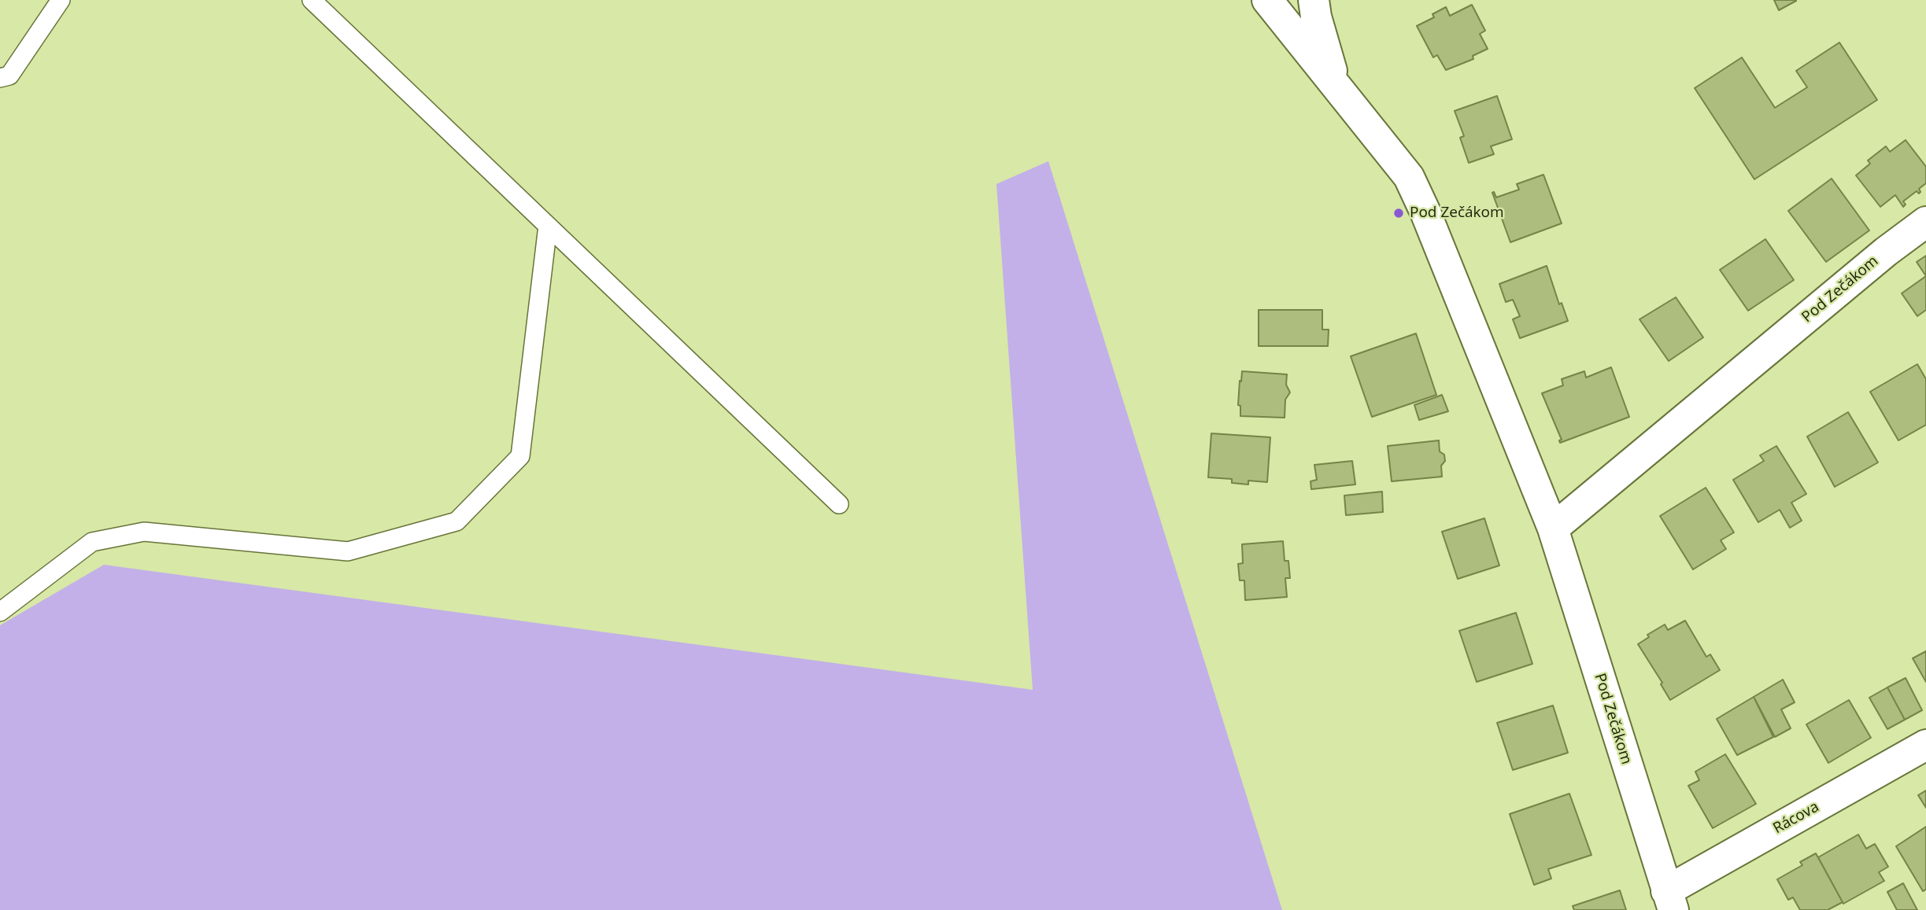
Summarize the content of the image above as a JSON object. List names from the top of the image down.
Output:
{
  "streets": {
    "street": ["Pod Zečákom", "Rácova"]
  },
  "crossings": [
    ["Pod Zečákom", "Rácova"]
  ],
  "places": ["Pod Zečákom"]
}
